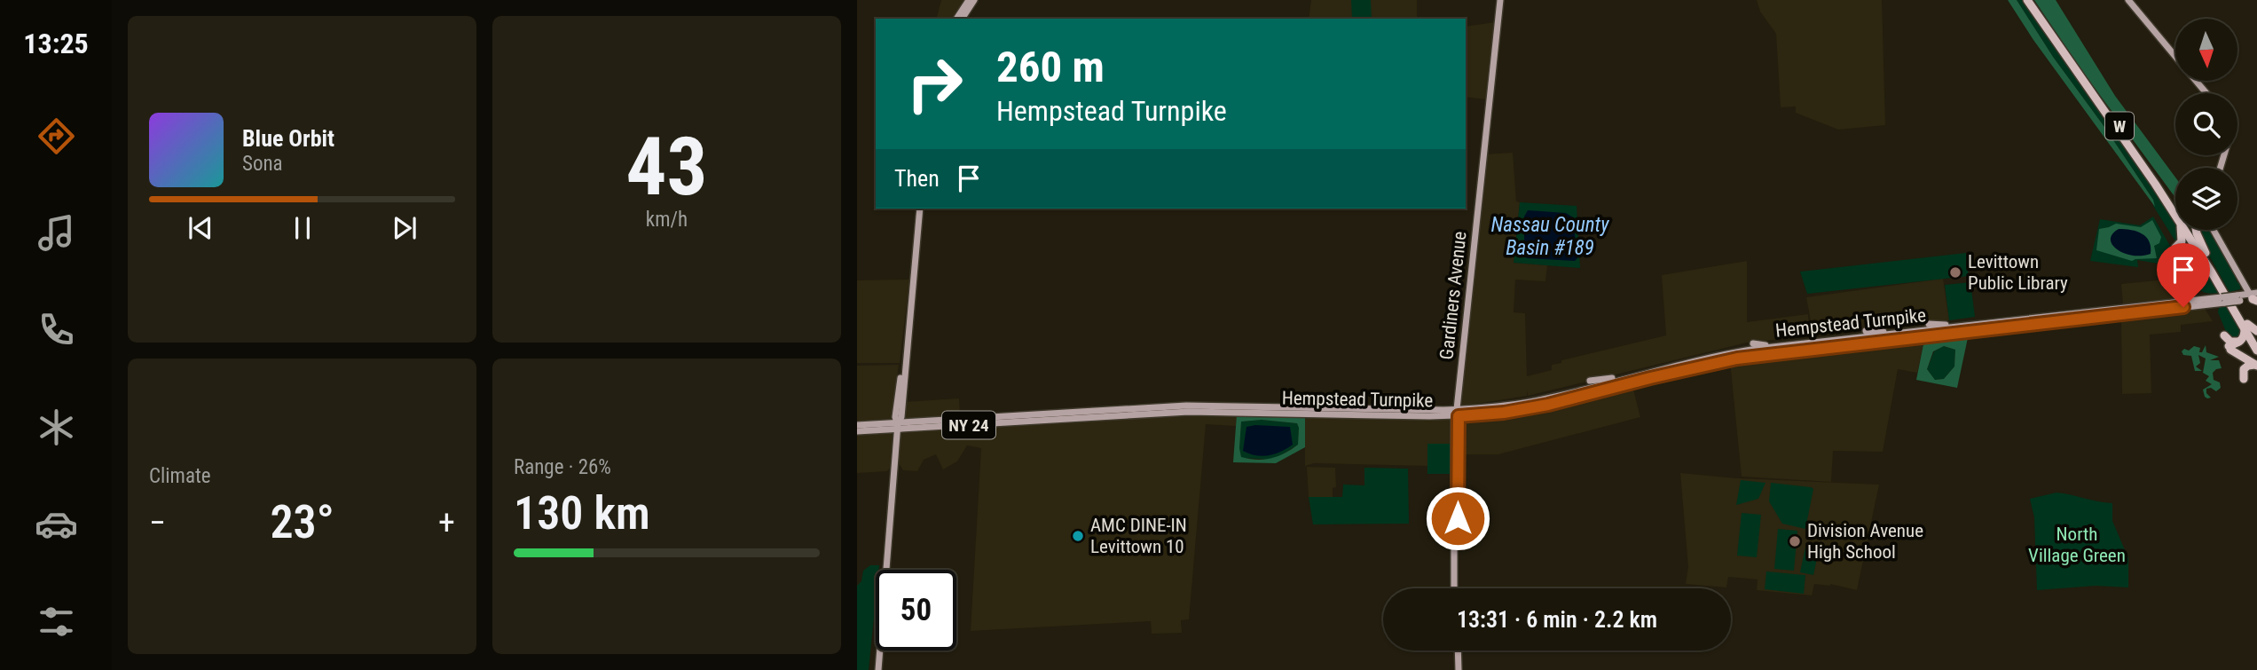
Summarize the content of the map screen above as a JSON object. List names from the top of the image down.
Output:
{
  "streets": {
    "highway": ["W"],
    "main road": ["Gardiners Avenue", "Hempstead Turnpike", "NY 24"]
  },
  "crossings": [
    ["Gardiners Avenue", "Hempstead Turnpike"]
  ],
  "water": ["Nassau County Basin #189"],
  "parks": ["North Village Green"],
  "places": ["Levittown Public Library", "AMC DINE-IN Levittown 10", "Division Avenue High School"],
  "north": "bottom",
  "page": {
    "tabs": "13:25",
    "tile": [
      ["43", "km/h"],
      "Climate",
      ["Range · 26%", "130 km"]
    ],
    "turn": ["260 m", "Hempstead Turnpike"],
    "song": ["Blue Orbit", "Sona"],
    "then": "Then",
    "heat": ["−", "23°", "+"],
    "limit": "50",
    "trip": "13:31 · 6 min · 2.2 km"
  }
}
